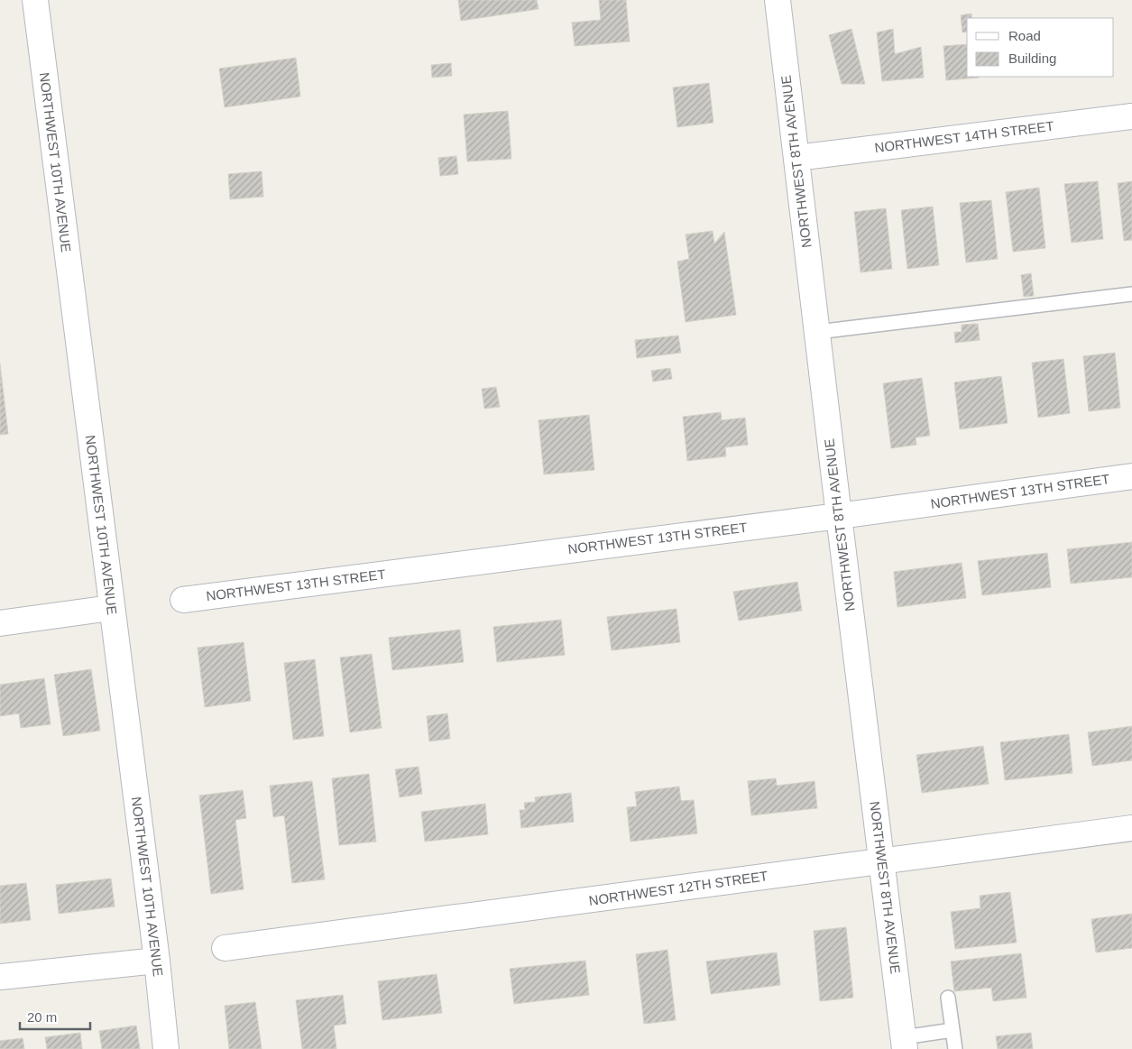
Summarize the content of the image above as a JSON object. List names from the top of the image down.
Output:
{
  "streets": {
    "street": [
      "NORTHWEST 14TH STREET",
      "NORTHWEST 8TH AVENUE",
      "NORTHWEST 10TH AVENUE",
      "NORTHWEST 13TH STREET",
      "NORTHWEST 12TH STREET"
    ]
  },
  "crossings": [
    ["NORTHWEST 14TH STREET", "NORTHWEST 8TH AVENUE"],
    ["NORTHWEST 8TH AVENUE", "NORTHWEST 13TH STREET"],
    ["NORTHWEST 8TH AVENUE", "NORTHWEST 12TH STREET"]
  ],
  "legend": ["Road", "Building"],
  "scale_bar": "20 m"
}
